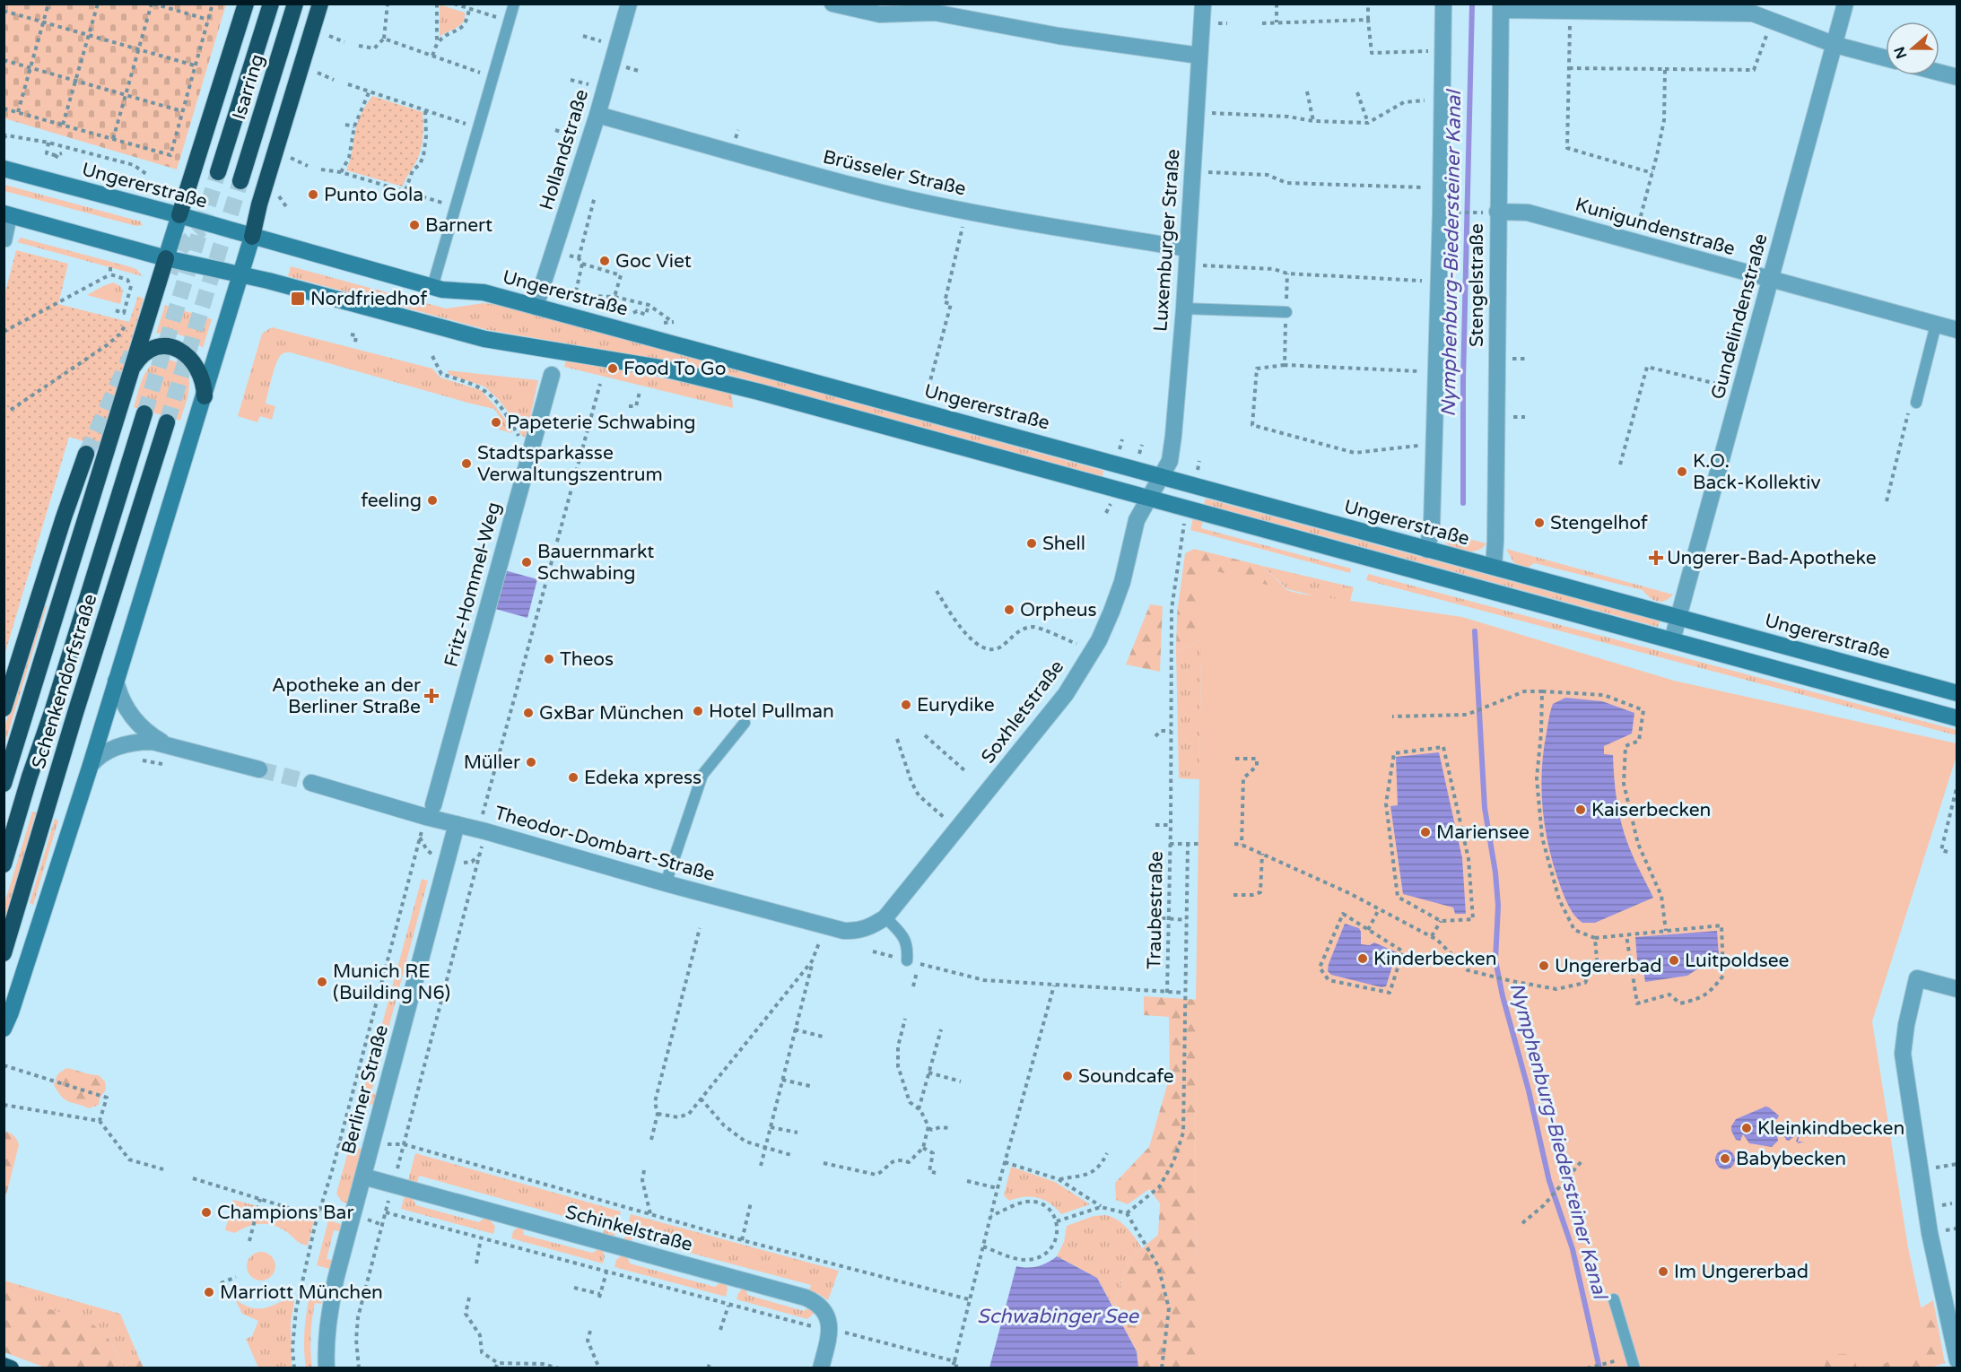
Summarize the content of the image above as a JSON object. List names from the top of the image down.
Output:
{
  "streets": {
    "highway": ["Isarring", "Schenkendorfstraße"],
    "main road": ["Ungererstraße"],
    "street": [
      "Hollandstraße",
      "Brüsseler Straße",
      "Kunigundenstraße",
      "Luxemburger Straße",
      "Stengelstraße",
      "Gundelindenstraße",
      "Fritz-Hommel-Weg",
      "Soxhletstraße",
      "Theodor-Dombart-Straße",
      "Berliner Straße",
      "Schinkelstraße"
    ],
    "path": ["Traubestraße"]
  },
  "crossings": [
    ["Hollandstraße", "Brüsseler Straße"],
    ["Hollandstraße", "Ungererstraße"],
    ["Brüsseler Straße", "Luxemburger Straße"],
    ["Ungererstraße", "Luxemburger Straße"],
    ["Ungererstraße", "Stengelstraße"],
    ["Ungererstraße", "Gundelindenstraße"],
    ["Ungererstraße", "Soxhletstraße"],
    ["Kunigundenstraße", "Stengelstraße"],
    ["Kunigundenstraße", "Gundelindenstraße"],
    ["Luxemburger Straße", "Soxhletstraße"],
    ["Soxhletstraße", "Theodor-Dombart-Straße"],
    ["Theodor-Dombart-Straße", "Berliner Straße"],
    ["Berliner Straße", "Schinkelstraße"]
  ],
  "water": ["Nymphenburg-Biedersteiner Kanal", "Schwabinger See"],
  "places": {
    "other": [
      "Punto Gola",
      "Barnert",
      "Goc Viet",
      "Food To Go",
      "Papeterie Schwabing",
      "Stadtsparkasse Verwaltungszentrum",
      "K.O. Back-Kollektiv",
      "feeling",
      "Stengelhof",
      "Shell",
      "Bauernmarkt Schwabing",
      "Orpheus",
      "Theos",
      "Eurydike",
      "Hotel Pullman",
      "GxBar München",
      "Müller",
      "Edeka xpress",
      "Kaiserbecken",
      "Mariensee",
      "Kinderbecken",
      "Luitpoldsee",
      "Ungererbad",
      "Munich RE (Building N6)",
      "Soundcafe",
      "Kleinkindbecken",
      "Babybecken",
      "Champions Bar",
      "Im Ungererbad",
      "Marriott München"
    ],
    "transit": ["Nordfriedhof"],
    "health": ["Ungerer-Bad-Apotheke", "Apotheke an der Berliner Straße"]
  },
  "north": "left"
}
